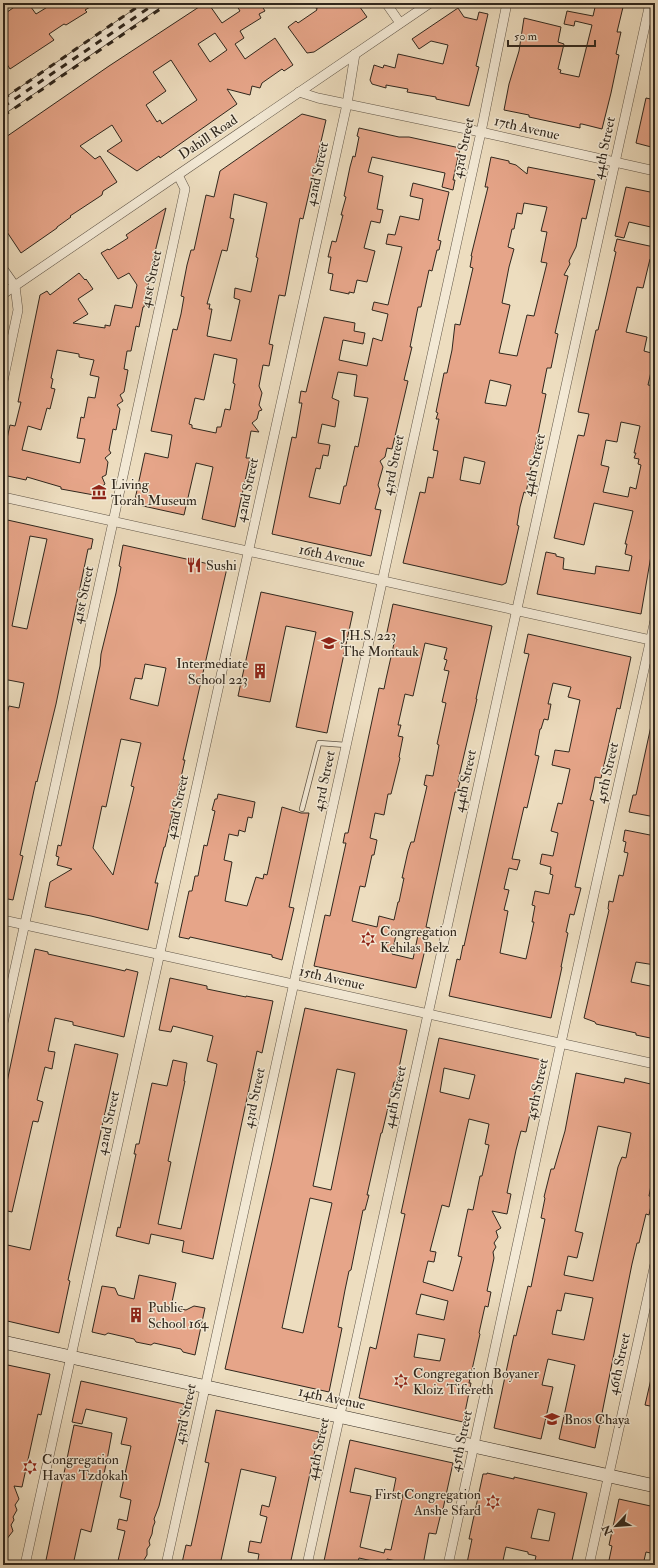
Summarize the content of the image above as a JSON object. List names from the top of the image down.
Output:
{
  "streets": {
    "main road": ["14th Avenue"],
    "street": [
      "17th Avenue",
      "Dahill Road",
      "43rd Street",
      "44th Street",
      "42nd Street",
      "41st Street",
      "16th Avenue",
      "45th Street",
      "15th Avenue",
      "46th Street"
    ]
  },
  "crossings": [
    ["17th Avenue", "Dahill Road"],
    ["17th Avenue", "43rd Street"],
    ["17th Avenue", "44th Street"],
    ["17th Avenue", "42nd Street"],
    ["Dahill Road", "42nd Street"],
    ["Dahill Road", "41st Street"],
    ["43rd Street", "16th Avenue"],
    ["43rd Street", "15th Avenue"],
    ["43rd Street", "14th Avenue"],
    ["44th Street", "16th Avenue"],
    ["44th Street", "15th Avenue"],
    ["44th Street", "14th Avenue"],
    ["42nd Street", "16th Avenue"],
    ["42nd Street", "15th Avenue"],
    ["42nd Street", "14th Avenue"],
    ["41st Street", "16th Avenue"],
    ["41st Street", "15th Avenue"],
    ["16th Avenue", "45th Street"],
    ["45th Street", "15th Avenue"],
    ["45th Street", "14th Avenue"],
    ["46th Street", "14th Avenue"]
  ],
  "places": {
    "museum": ["Living Torah Museum"],
    "restaurant": ["Sushi"],
    "school or university": ["J.H.S. 223 The Montauk", "Bnos Chaya"],
    "building": ["Intermediate School 223", "Public School 164"],
    "synagogue": [
      "Congregation Kehilas Belz",
      "Congregation Boyaner Kloiz Tifereth",
      "Congregation Havas Tzdokah",
      "First Congregation Anshe Sfard"
    ]
  },
  "scale_bar": "50 m",
  "north": "bottom left"
}
